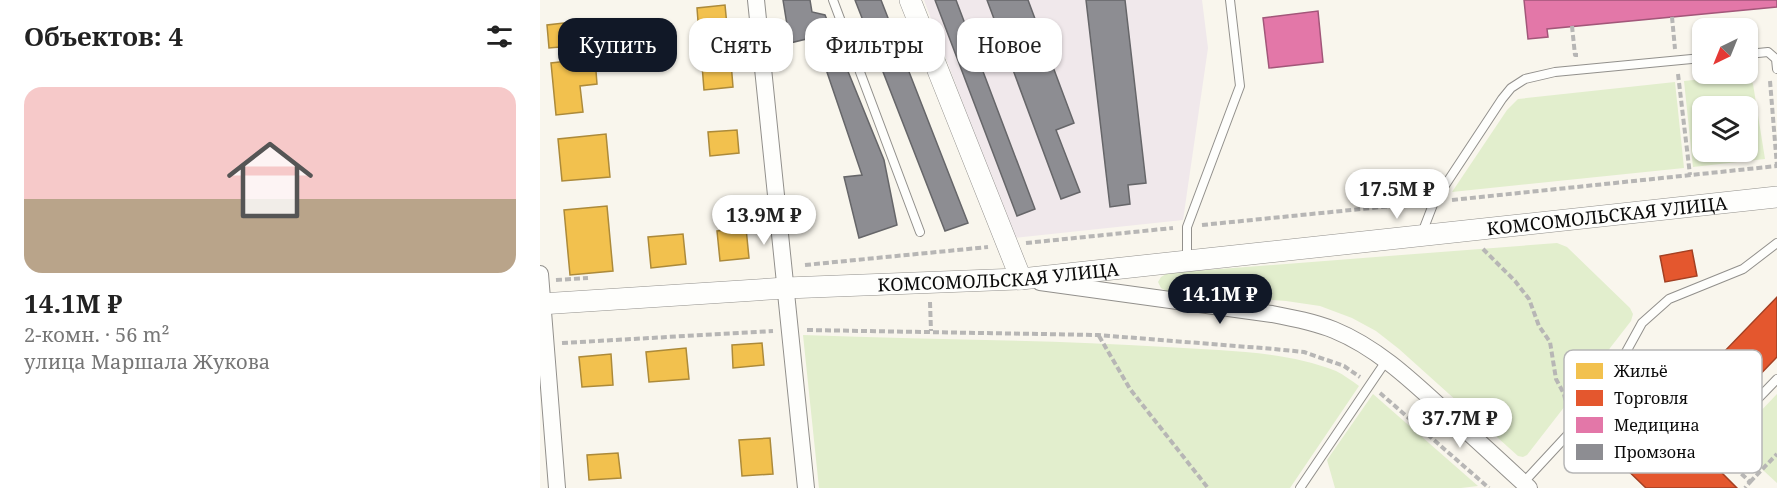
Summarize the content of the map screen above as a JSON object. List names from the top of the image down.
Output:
{
  "streets": {
    "street": ["КОМСОМОЛЬСКАЯ УЛИЦА"]
  },
  "legend": [
    "Жильё",
    "Торговля",
    "Медицина",
    "Промзона"
  ],
  "north": "bottom left",
  "page": {
    "heading": "Объектов: 4",
    "chip": [
      "Купить",
      "Снять",
      "Фильтры",
      "Новое"
    ],
    "list": [
      {
        "name": "14.1M ₽",
        "note": "2-комн. · 56 m² · улица Маршала Жукова"
      }
    ],
    "price": [
      "17.5M ₽",
      "13.9M ₽",
      "14.1M ₽",
      "37.7M ₽"
    ]
  }
}
